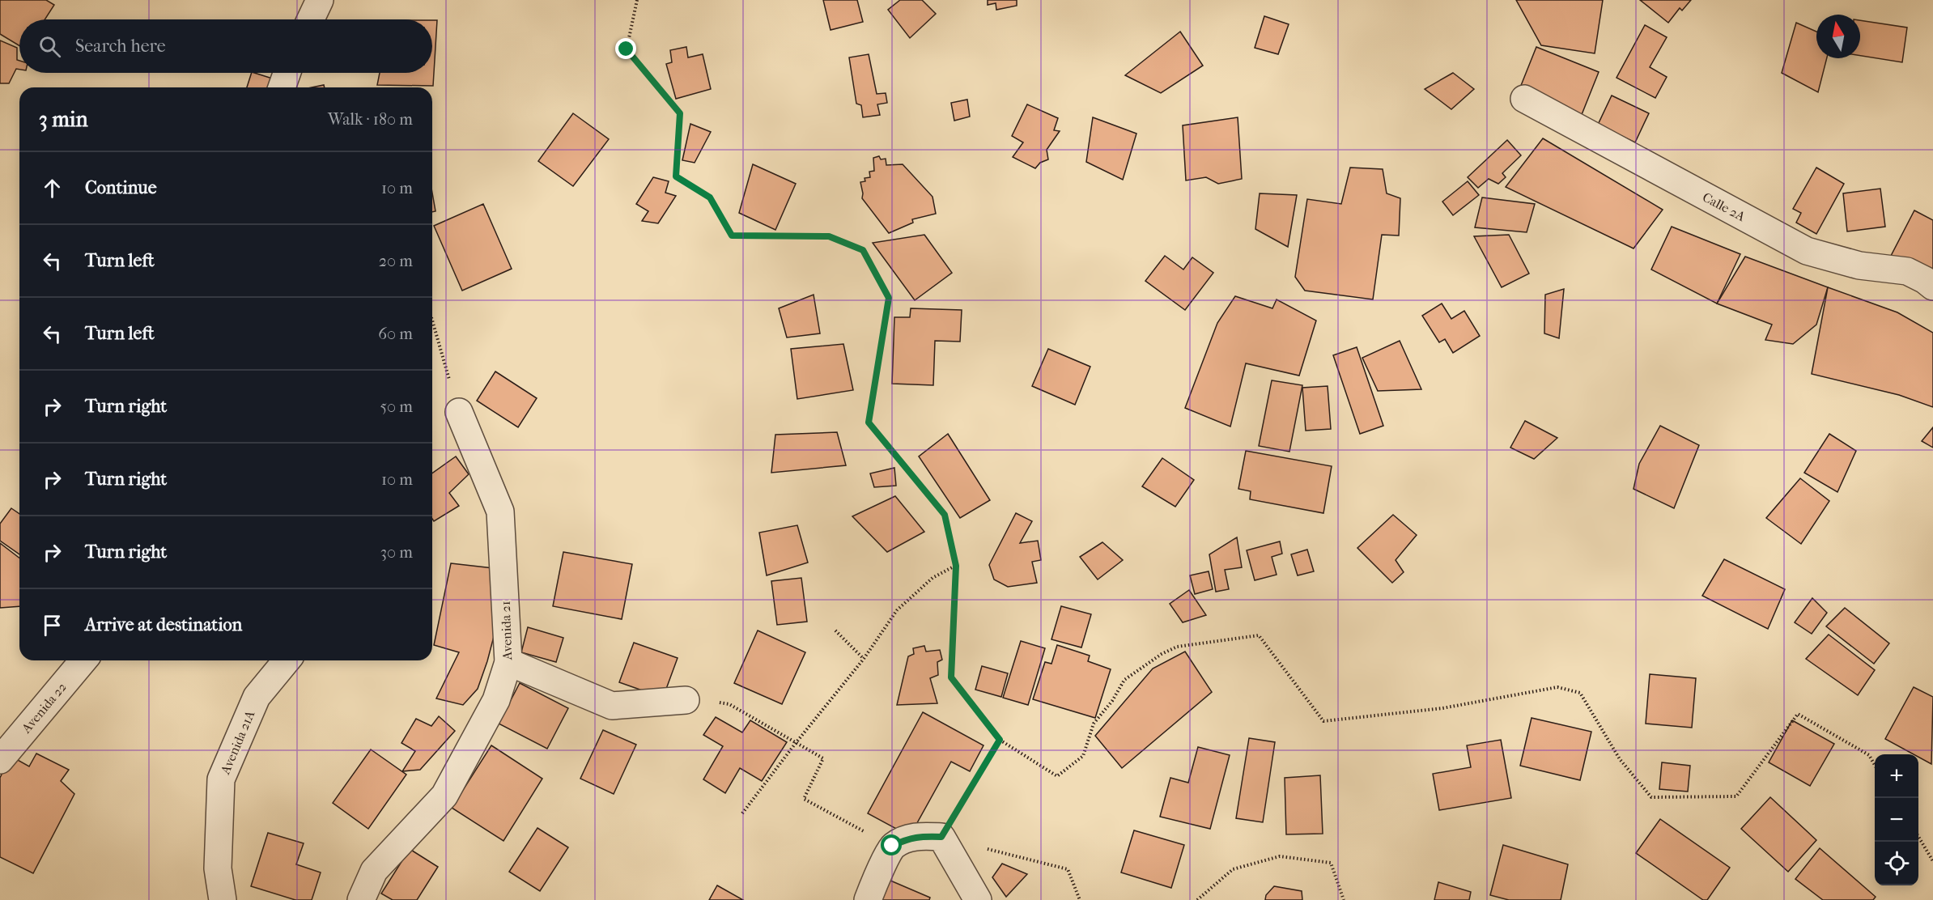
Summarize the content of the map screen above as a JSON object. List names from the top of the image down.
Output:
{
  "streets": {
    "street": [
      "Calle 2A",
      "Avenida 21",
      "Avenida 22",
      "Avenida 21A"
    ]
  },
  "north": "top",
  "page": {
    "search": "Search here",
    "heading": ["3 min", "Walk · 180 m"],
    "list": [
      ["Continue", "10 m"],
      ["Turn left", "20 m"],
      ["Turn left", "60 m"],
      ["Turn right", "50 m"],
      ["Turn right", "10 m"],
      ["Turn right", "30 m"],
      "Arrive at destination"
    ],
    "map_buttons": ["+", "−"]
  }
}
